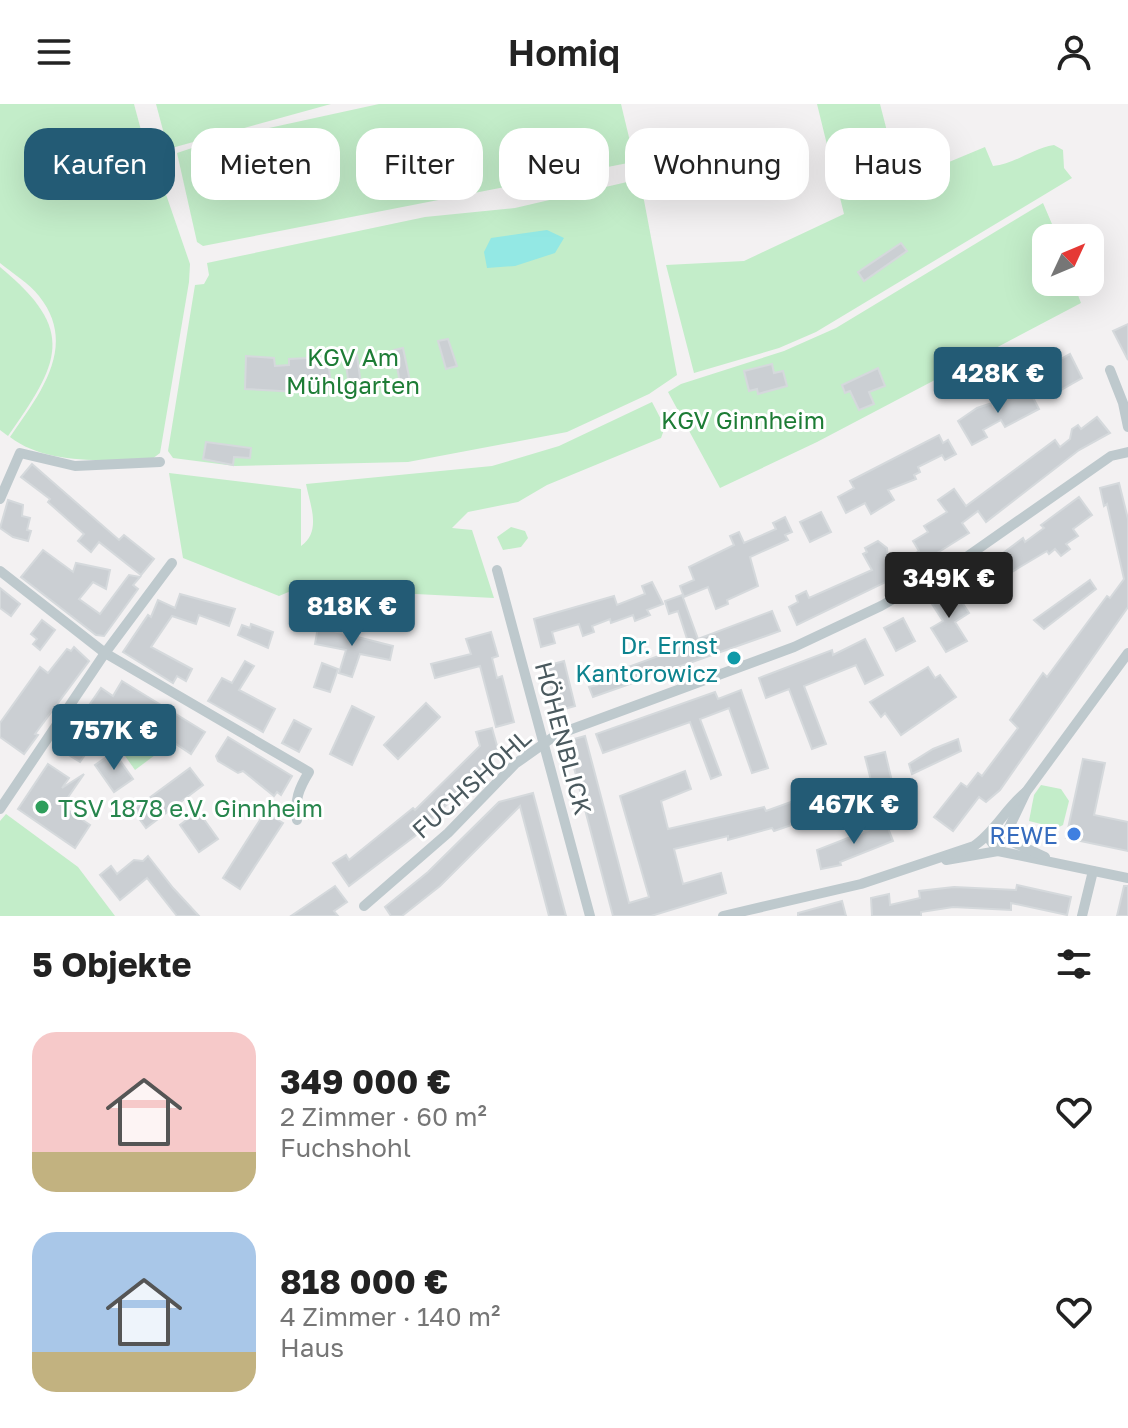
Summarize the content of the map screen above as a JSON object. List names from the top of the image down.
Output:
{
  "streets": {
    "street": ["HÖHENBLICK", "FUCHSHOHL"]
  },
  "crossings": [
    ["HÖHENBLICK", "FUCHSHOHL"]
  ],
  "parks": ["KGV Am Mühlgarten", "KGV Ginnheim"],
  "places": ["Dr. Ernst Kantorowicz", "TSV 1878 e.V. Ginnheim", "REWE"],
  "north": "top right",
  "page": {
    "header": "Homiq",
    "chip": [
      "Kaufen",
      "Mieten",
      "Filter",
      "Neu",
      "Wohnung",
      "Haus"
    ],
    "price": [
      "428K €",
      "349K €",
      "818K €",
      "757K €",
      "467K €"
    ],
    "heading": "5 Objekte",
    "list": [
      {
        "name": "349 000 €",
        "note": "2 Zimmer · 60 m² · Fuchshohl"
      },
      {
        "name": "818 000 €",
        "note": "4 Zimmer · 140 m² · Haus"
      }
    ]
  }
}
